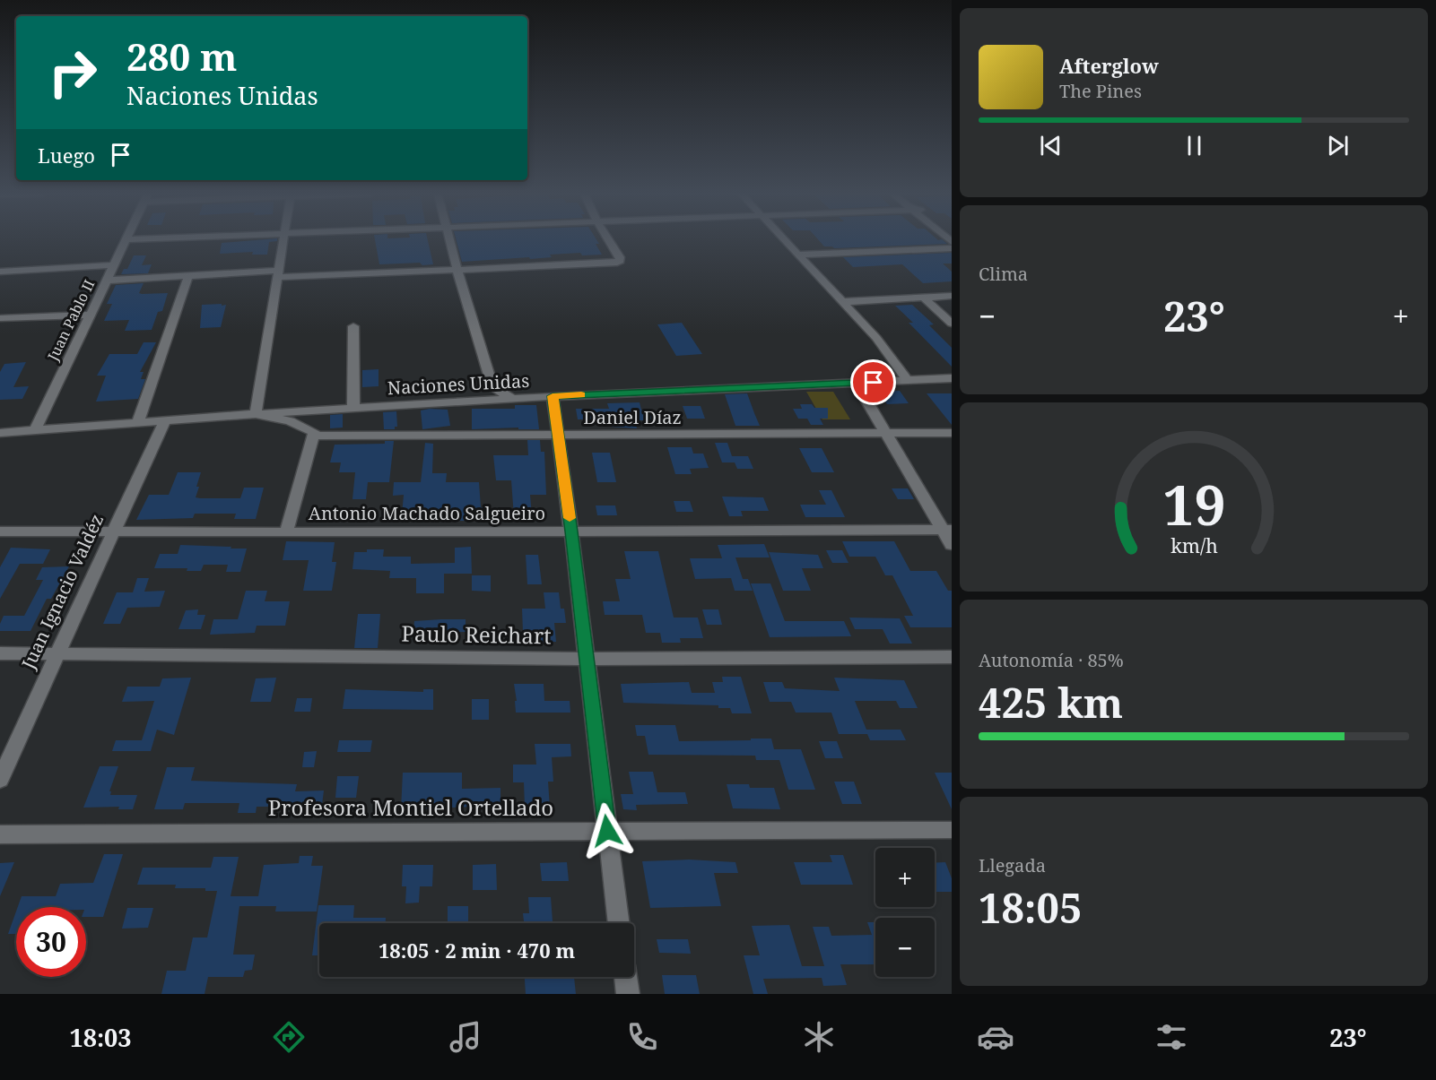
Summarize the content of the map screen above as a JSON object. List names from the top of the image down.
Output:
{
  "streets": {
    "street": [
      "Juan Pablo II",
      "Naciones Unidas",
      "Daniel Díaz",
      "Antonio Machado Salgueiro",
      "Juan Ignacio Valdéz",
      "Paulo Reichart",
      "Profesora Montiel Ortellado"
    ]
  },
  "crossings": [
    ["Juan Pablo II", "Naciones Unidas"],
    ["Naciones Unidas", "Juan Ignacio Valdéz"],
    ["Antonio Machado Salgueiro", "Juan Ignacio Valdéz"],
    ["Juan Ignacio Valdéz", "Paulo Reichart"]
  ],
  "page": {
    "turn": ["280 m", "Naciones Unidas"],
    "song": ["Afterglow", "The Pines"],
    "then": "Luego",
    "tile": [
      "Clima",
      ["Autonomía · 85%", "425 km"],
      ["Llegada", "18:05"]
    ],
    "heat": ["−", "23°", "+"],
    "map_buttons": ["+", "−"],
    "limit": "30",
    "trip": "18:05 · 2 min · 470 m",
    "tabs": ["18:03", "23°"],
    "gauge": ["19", "km/h"]
  }
}
